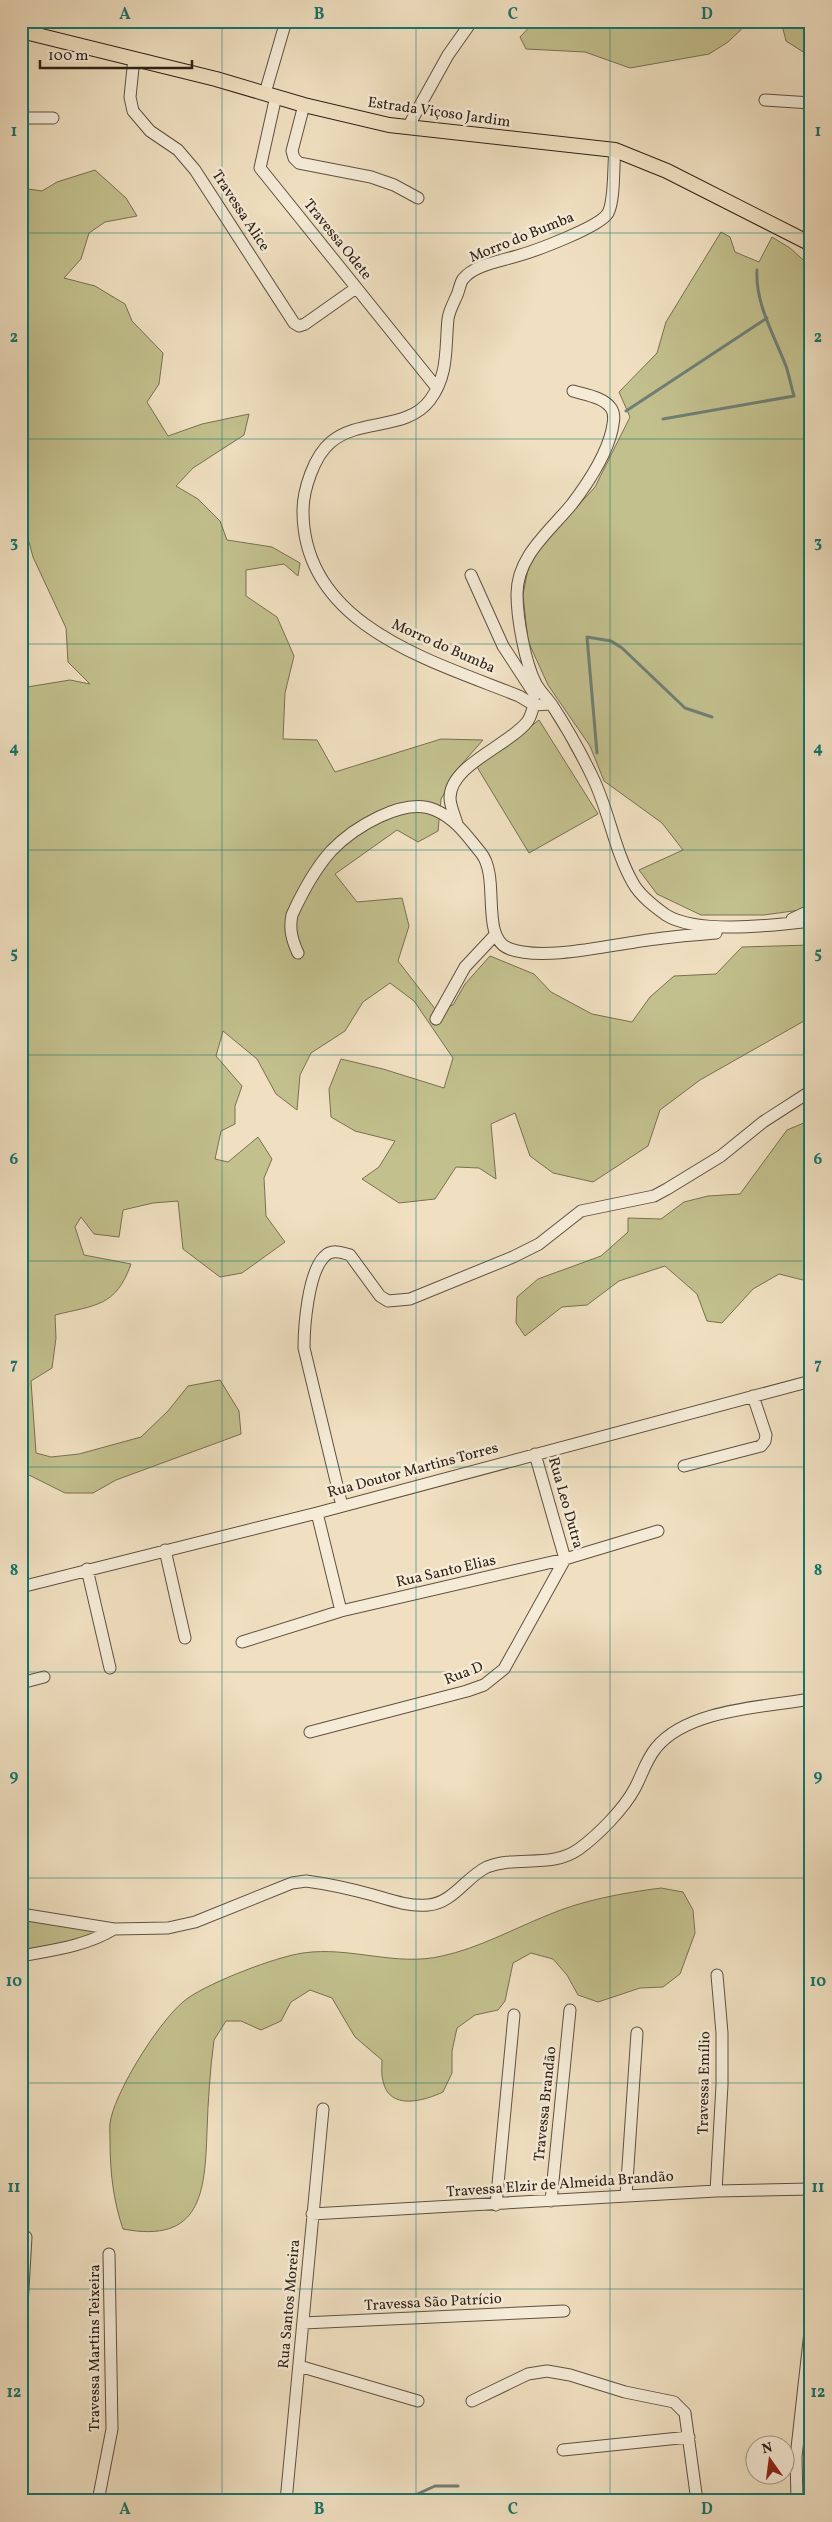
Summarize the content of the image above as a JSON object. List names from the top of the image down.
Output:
{
  "streets": {
    "main road": ["Estrada Viçoso Jardim"],
    "street": [
      "Travessa Alice",
      "Morro do Bumba",
      "Travessa Odete",
      "Rua Doutor Martins Torres",
      "Rua Leo Dutra",
      "Rua Santo Elias",
      "Rua D",
      "Travessa Emílio",
      "Travessa Brandão",
      "Travessa Elzir de Almeida Brandão",
      "Travessa São Patrício",
      "Rua Santos Moreira",
      "Travessa Martins Teixeira"
    ]
  },
  "crossings": [
    ["Estrada Viçoso Jardim", "Travessa Alice"],
    ["Estrada Viçoso Jardim", "Morro do Bumba"],
    ["Estrada Viçoso Jardim", "Travessa Odete"],
    ["Travessa Alice", "Travessa Odete"],
    ["Morro do Bumba", "Travessa Odete"],
    ["Rua Doutor Martins Torres", "Rua Leo Dutra"],
    ["Rua Leo Dutra", "Rua Santo Elias"],
    ["Rua Leo Dutra", "Rua D"],
    ["Rua Santo Elias", "Rua D"],
    ["Travessa Emílio", "Travessa Elzir de Almeida Brandão"],
    ["Travessa Brandão", "Travessa Elzir de Almeida Brandão"],
    ["Travessa Elzir de Almeida Brandão", "Rua Santos Moreira"],
    ["Travessa São Patrício", "Rua Santos Moreira"]
  ],
  "scale_bar": "100 m",
  "north": "top",
  "grid": {
    "columns": [
      "A",
      "B",
      "C",
      "D"
    ],
    "rows": [
      "1",
      "2",
      "3",
      "4",
      "5",
      "6",
      "7",
      "8",
      "9",
      "10",
      "11",
      "12"
    ]
  }
}
